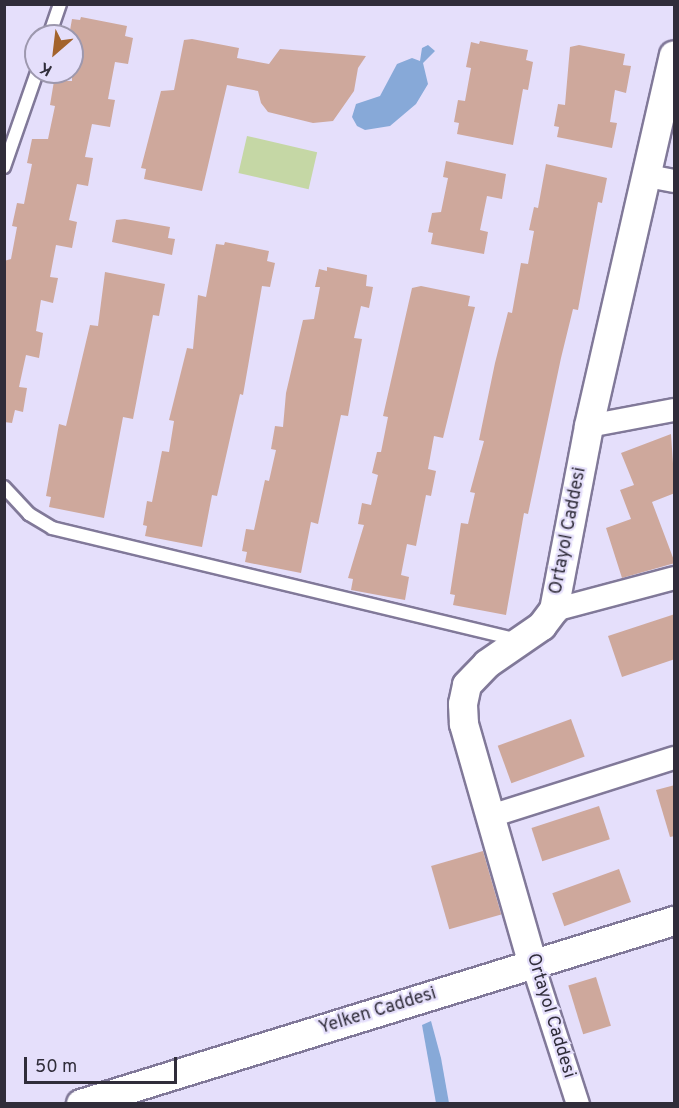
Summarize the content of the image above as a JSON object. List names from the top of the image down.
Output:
{
  "streets": {
    "street": ["Ortayol Caddesi", "Yelken Caddesi"]
  },
  "crossings": [
    ["Ortayol Caddesi", "Yelken Caddesi"]
  ],
  "scale_bar": "50 m",
  "north": "bottom left"
}
